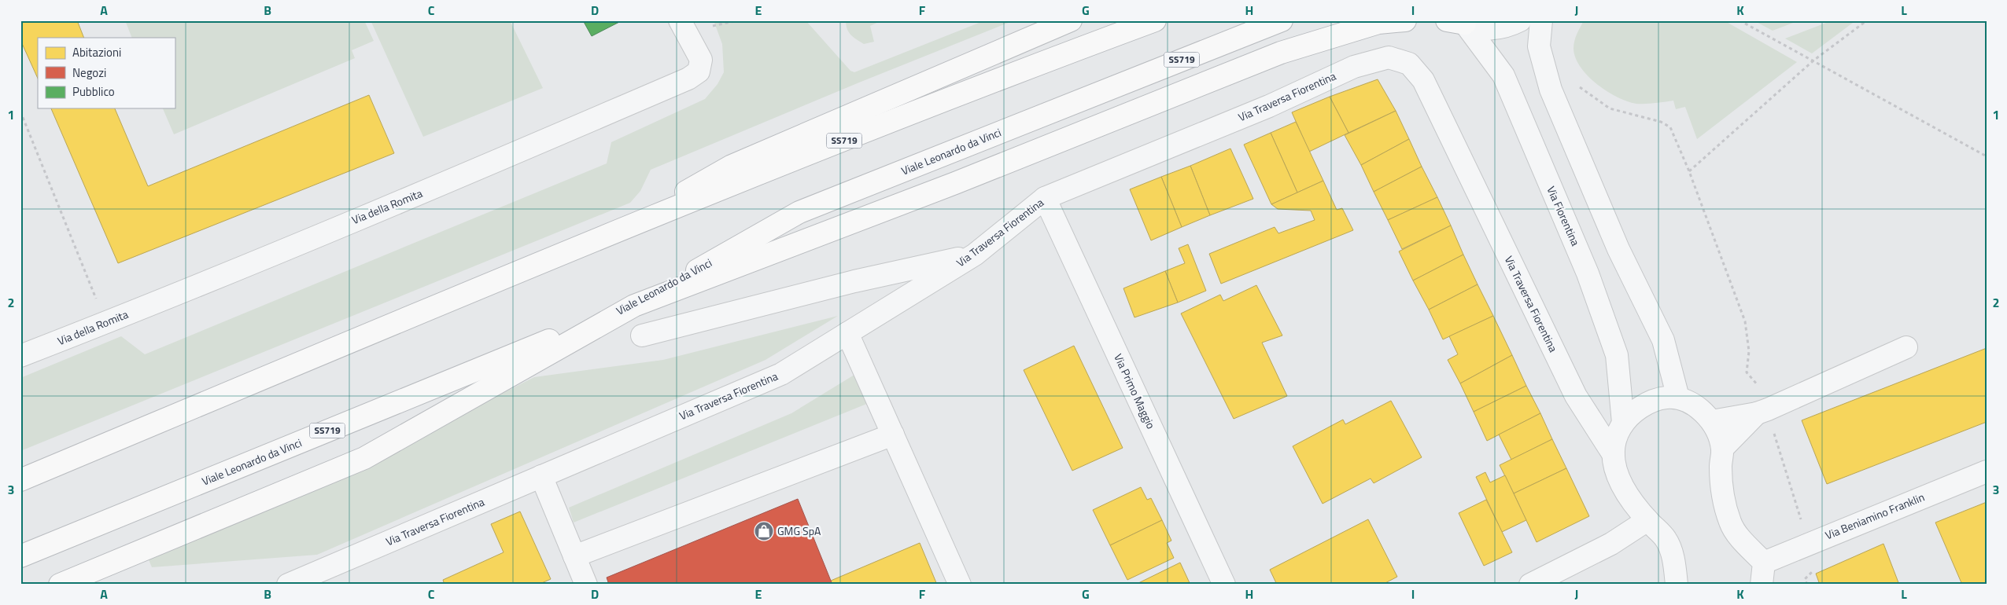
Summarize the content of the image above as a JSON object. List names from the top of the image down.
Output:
{
  "streets": {
    "highway": ["SS719", "Viale Leonardo da Vinci"],
    "street": [
      "Via Traversa Fiorentina",
      "Via della Romita",
      "Via Fiorentina",
      "Via Primo Maggio",
      "Via Beniamino Franklin"
    ]
  },
  "crossings": [
    ["Via Traversa Fiorentina", "Via Primo Maggio"]
  ],
  "places": {
    "shop": ["GMG SpA"]
  },
  "legend": ["Abitazioni", "Negozi", "Pubblico"],
  "grid": {
    "columns": [
      "A",
      "B",
      "C",
      "D",
      "E",
      "F",
      "G",
      "H",
      "I",
      "J",
      "K",
      "L"
    ],
    "rows": ["1", "2", "3"]
  }
}
